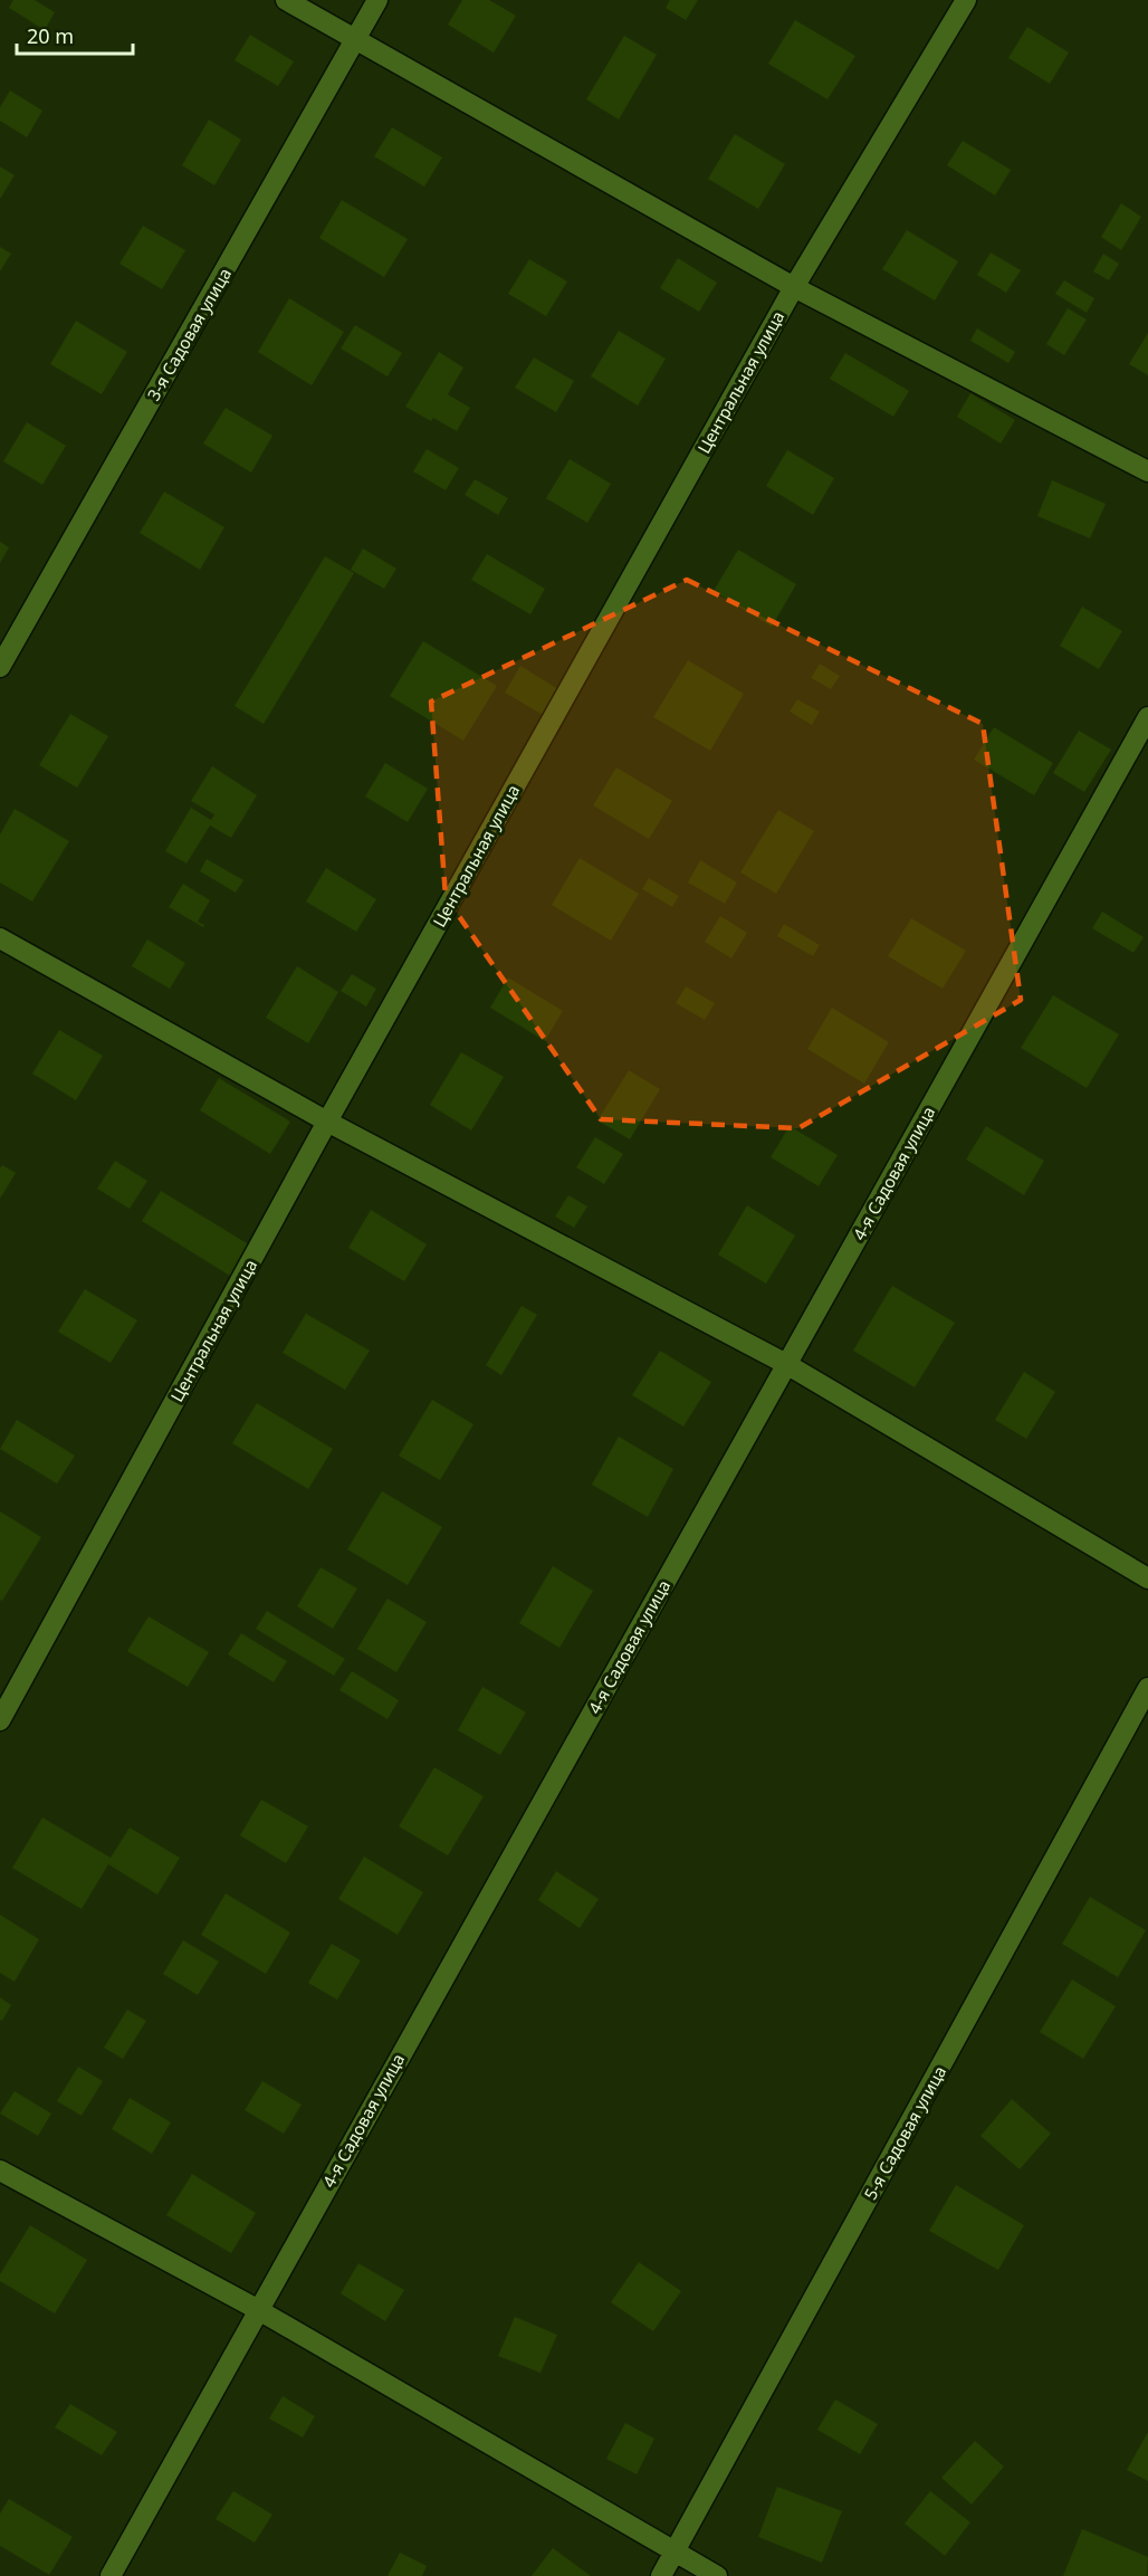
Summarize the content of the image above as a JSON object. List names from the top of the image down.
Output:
{
  "streets": {
    "street": [
      "3-я Садовая улица",
      "Центральная улица",
      "4-я Садовая улица",
      "5-я Садовая улица"
    ]
  },
  "scale_bar": "20 m"
}
